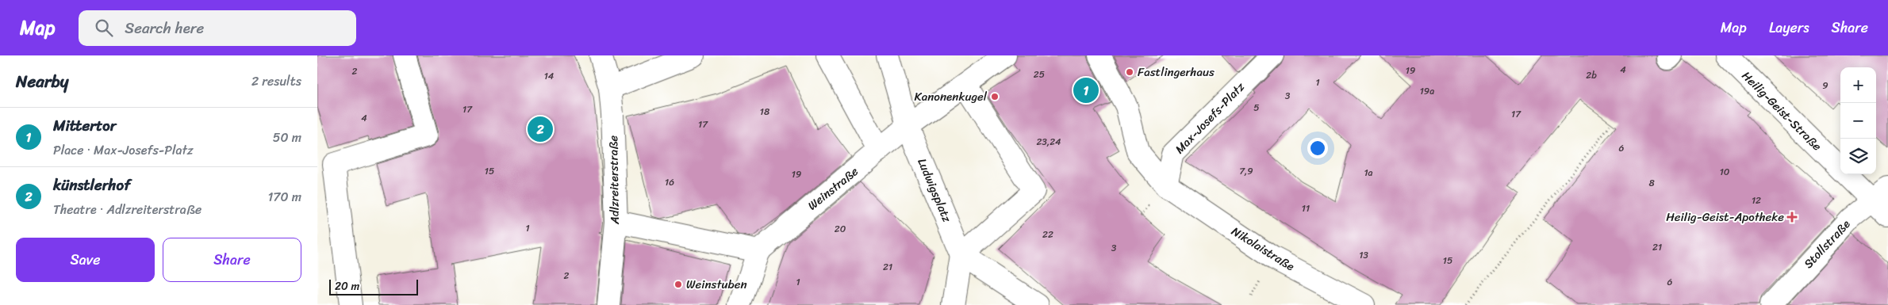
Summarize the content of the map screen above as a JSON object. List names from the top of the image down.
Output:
{
  "streets": {
    "street": [
      "Heilig-Geist-Straße",
      "Max-Josefs-Platz",
      "Adlzreiterstraße",
      "Weinstraße",
      "Ludwigsplatz",
      "Stollstraße",
      "Nikolaistraße"
    ]
  },
  "crossings": [
    ["Heilig-Geist-Straße", "Stollstraße"],
    ["Max-Josefs-Platz", "Nikolaistraße"],
    ["Weinstraße", "Ludwigsplatz"]
  ],
  "places": {
    "other": ["Fastlingerhaus", "Kanonenkugel", "Weinstuben"],
    "health": ["Heilig-Geist-Apotheke"]
  },
  "house_numbers": [
    "4",
    "19",
    "2",
    "25",
    "2b",
    "14",
    "1",
    "9",
    "19a",
    "3",
    "5",
    "17",
    "18",
    "17",
    "4",
    "17",
    "23,24",
    "6",
    "15",
    "7,9",
    "10",
    "1a",
    "19",
    "16",
    "8",
    "12",
    "11",
    "1",
    "20",
    "22",
    "21",
    "3",
    "13",
    "15",
    "21",
    "2",
    "1",
    "6"
  ],
  "scale_bar": "20 m",
  "page": {
    "header": "Map",
    "search": "Search here",
    "nav": ["Map", "Layers", "Share"],
    "heading": ["Nearby", "2 results"],
    "map_buttons": ["+", "−"],
    "pins": ["1", "2"],
    "list": [
      {
        "mark": "1",
        "name": "Mittertor",
        "note": "Place · Max-Josefs-Platz",
        "value": "50 m"
      },
      {
        "mark": "2",
        "name": "künstlerhof",
        "note": "Theatre · Adlzreiterstraße",
        "value": "170 m"
      }
    ],
    "buttons": ["Save", "Share"],
    "scale": "20 m"
  }
}
